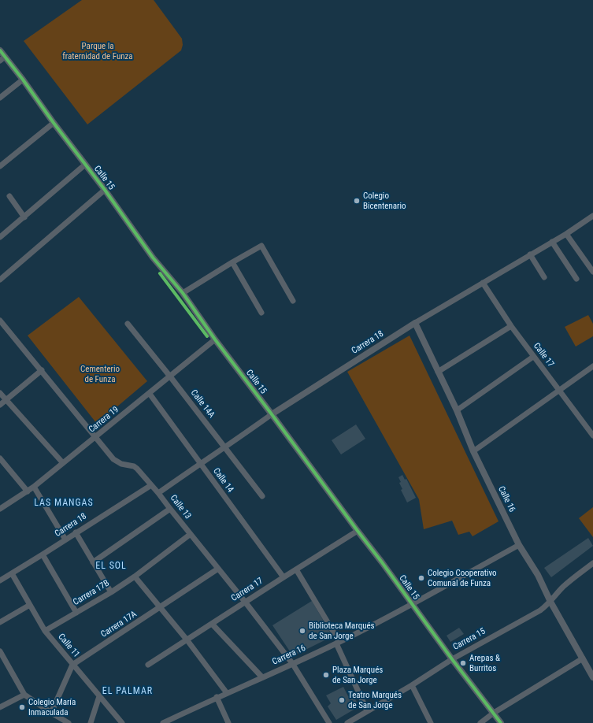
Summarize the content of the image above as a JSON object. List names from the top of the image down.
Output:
{
  "streets": {
    "street": [
      "Calle 15",
      "Carrera 18",
      "Calle 17",
      "Calle 14A",
      "Carrera 19",
      "Calle 14",
      "Calle 16",
      "Calle 13",
      "Carrera 17",
      "Carrera 17B",
      "Carrera 17A",
      "Carrera 15",
      "Calle 11",
      "Carrera 16"
    ]
  },
  "crossings": [
    ["Calle 15", "Carrera 18"],
    ["Calle 15", "Carrera 19"],
    ["Calle 15", "Carrera 17"],
    ["Calle 15", "Carrera 15"],
    ["Calle 15", "Carrera 16"],
    ["Carrera 18", "Calle 17"],
    ["Carrera 18", "Calle 14A"],
    ["Carrera 18", "Calle 14"],
    ["Carrera 18", "Calle 16"],
    ["Carrera 18", "Calle 13"],
    ["Carrera 18", "Calle 11"],
    ["Calle 14A", "Carrera 19"],
    ["Carrera 19", "Calle 14"],
    ["Carrera 19", "Calle 13"],
    ["Calle 14", "Carrera 17"],
    ["Calle 16", "Carrera 15"],
    ["Calle 16", "Carrera 16"],
    ["Calle 13", "Carrera 17"],
    ["Calle 13", "Carrera 17B"],
    ["Calle 13", "Carrera 17A"],
    ["Calle 13", "Carrera 16"],
    ["Carrera 17B", "Calle 11"],
    ["Carrera 17A", "Calle 11"]
  ],
  "districts": ["LAS MANGAS", "EL SOL", "EL PALMAR"],
  "parks": ["Parque la fraternidad de Funza", "Cementerio de Funza"],
  "places": [
    "Colegio Bicentenario",
    "Colegio Cooperativo Comunal de Funza",
    "Biblioteca Marqués de San Jorge",
    "Arepas & Burritos",
    "Plaza Marqués de San Jorge",
    "Teatro Marqués de San Jorge",
    "Colegio María Inmaculada"
  ]
}
